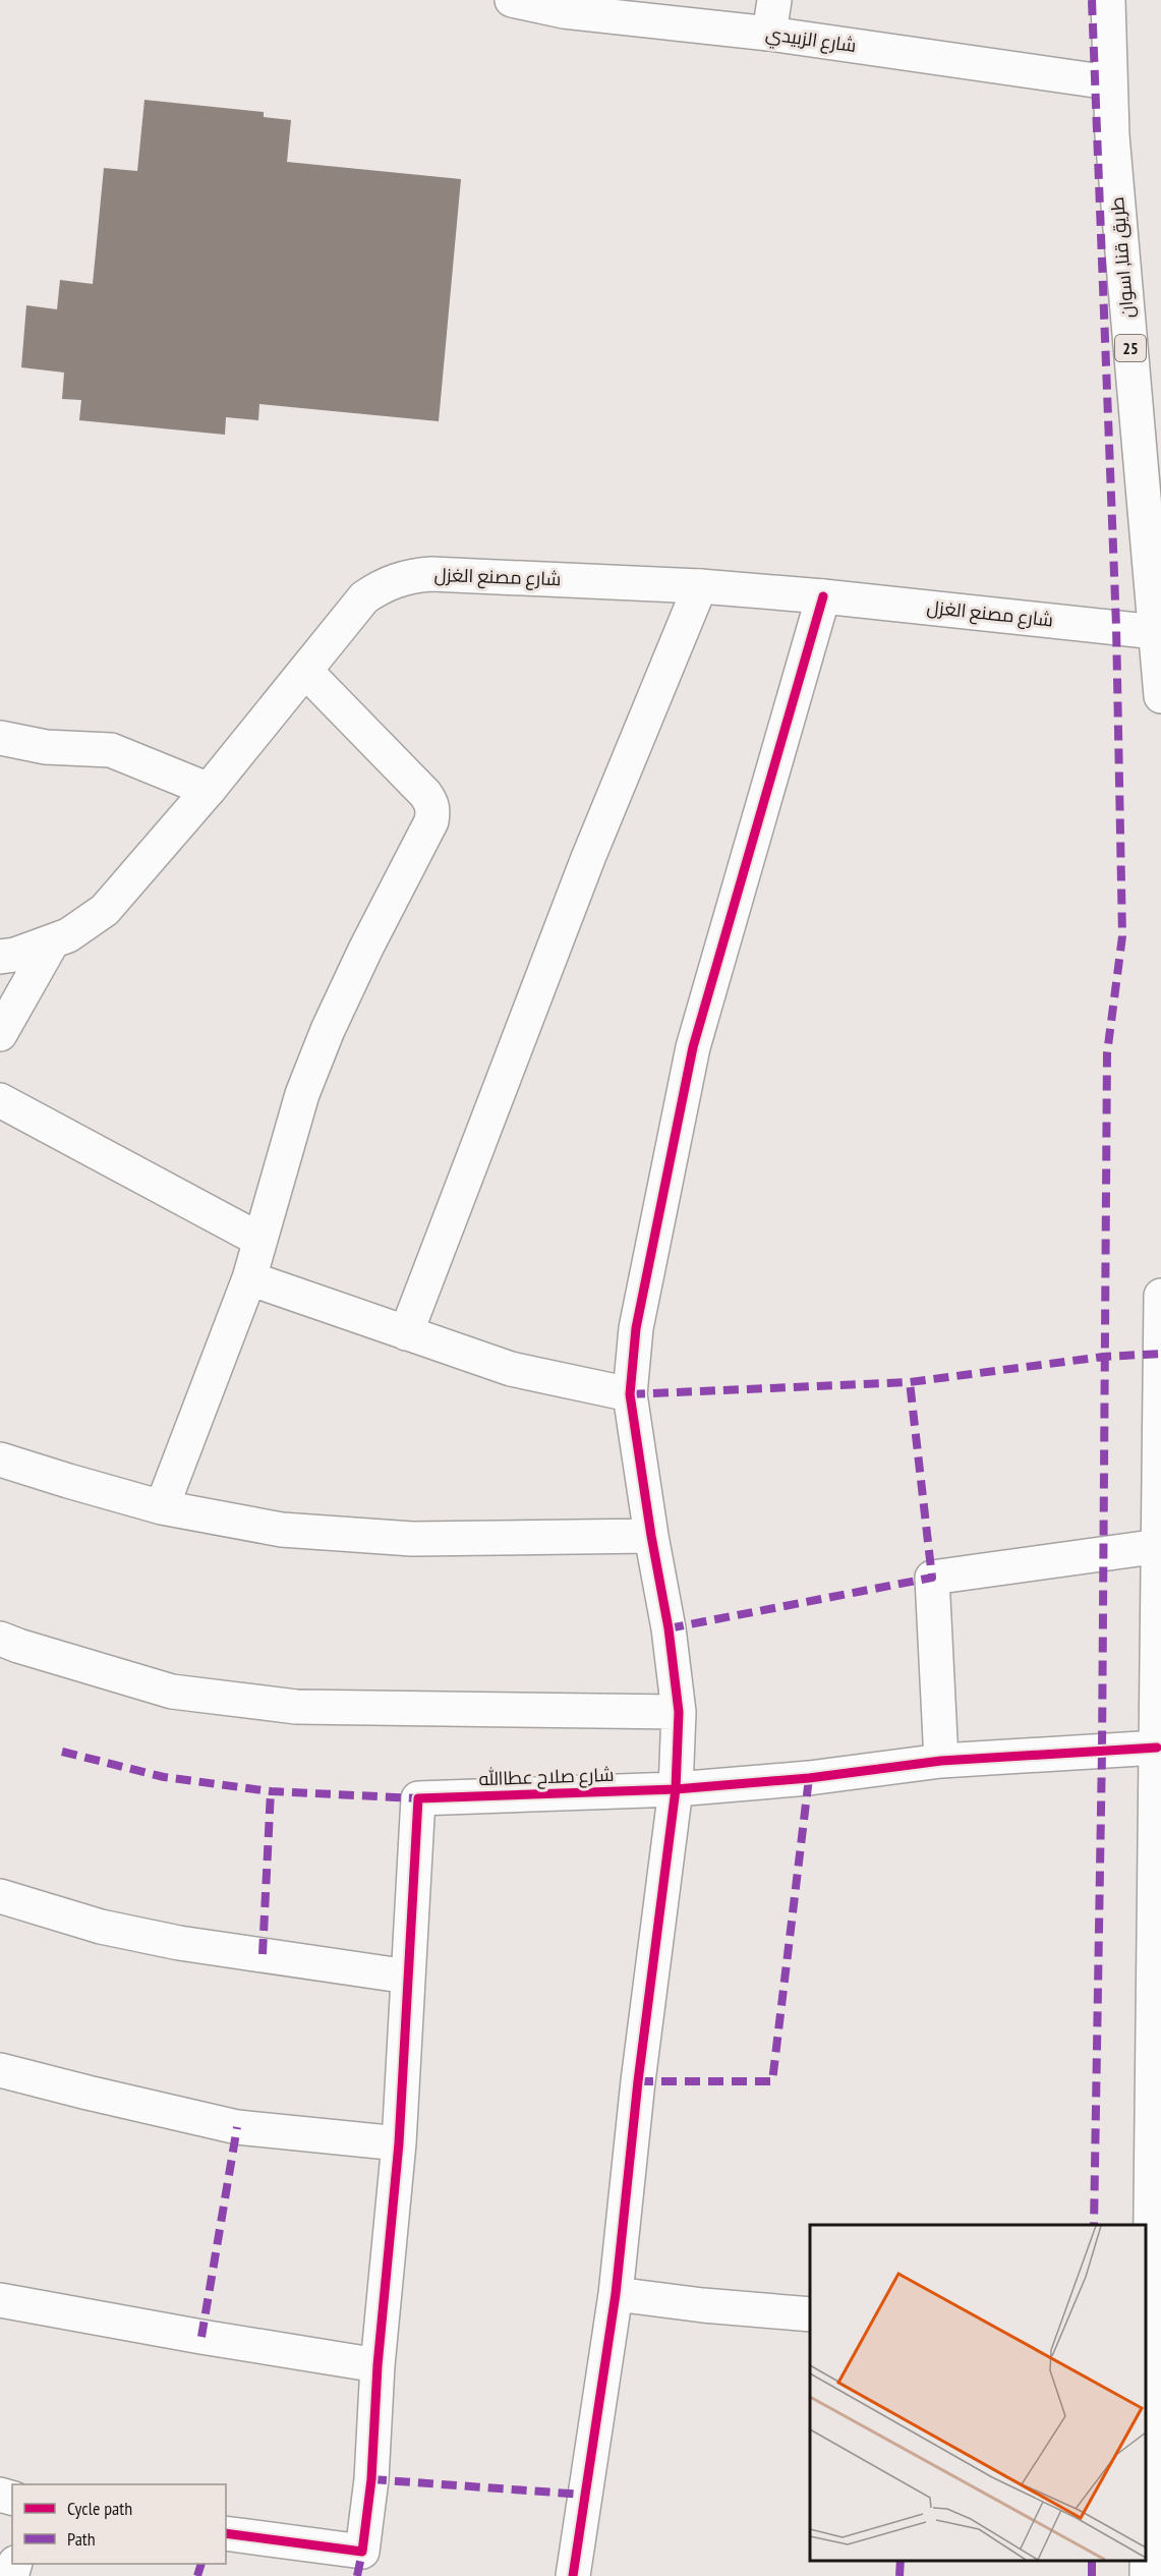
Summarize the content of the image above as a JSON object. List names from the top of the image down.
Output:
{
  "streets": {
    "main road": [
      "شارع الزبيدي",
      "طريق قنا, اسوان",
      "25",
      "شارع مصنع الغزل",
      "شارع صلاح عطاالله"
    ]
  },
  "crossings": [
    ["شارع الزبيدي", "طريق قنا, اسوان"],
    ["طريق قنا, اسوان", "شارع مصنع الغزل"]
  ],
  "legend": ["Cycle path", "Path"]
}
